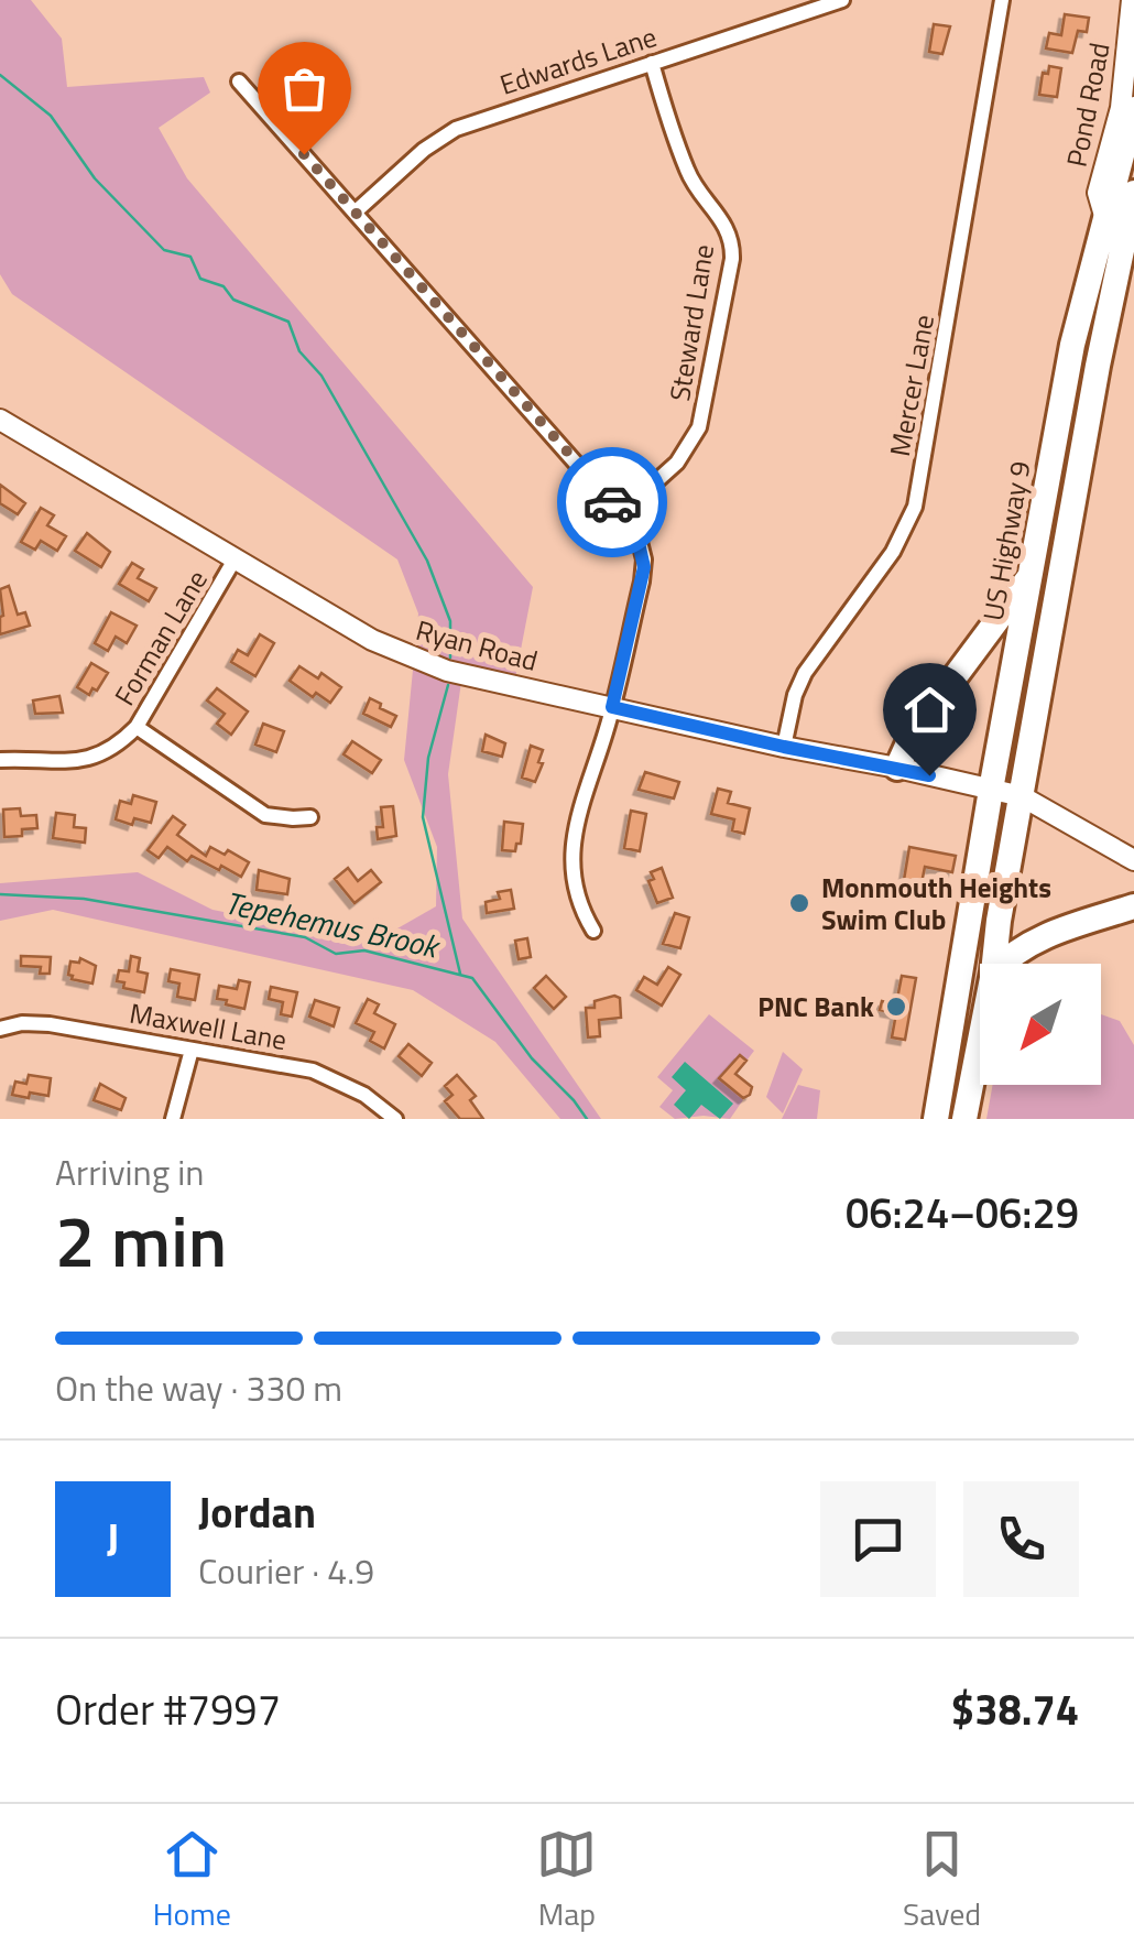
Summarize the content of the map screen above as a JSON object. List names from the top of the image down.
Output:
{
  "streets": {
    "highway": ["US Highway 9"],
    "street": [
      "Edwards Lane",
      "Pond Road",
      "Steward Lane",
      "Mercer Lane",
      "Forman Lane",
      "Ryan Road",
      "Maxwell Lane"
    ]
  },
  "crossings": [
    ["Edwards Lane", "Steward Lane"],
    ["Pond Road", "US Highway 9"],
    ["Mercer Lane", "Ryan Road"],
    ["US Highway 9", "Ryan Road"],
    ["Forman Lane", "Ryan Road"]
  ],
  "water": ["Tepehemus Brook"],
  "places": ["Monmouth Heights Swim Club", "PNC Bank"],
  "north": "bottom left",
  "page": {
    "heading": ["2 min", "Arriving in", "06:24–06:29"],
    "panel": [
      "Jordan",
      "Courier · 4.9",
      "Order #7997",
      "$38.74"
    ],
    "bar": "On the way · 330 m",
    "round": "J",
    "tabs": ["Home", "Map", "Saved"]
  }
}
